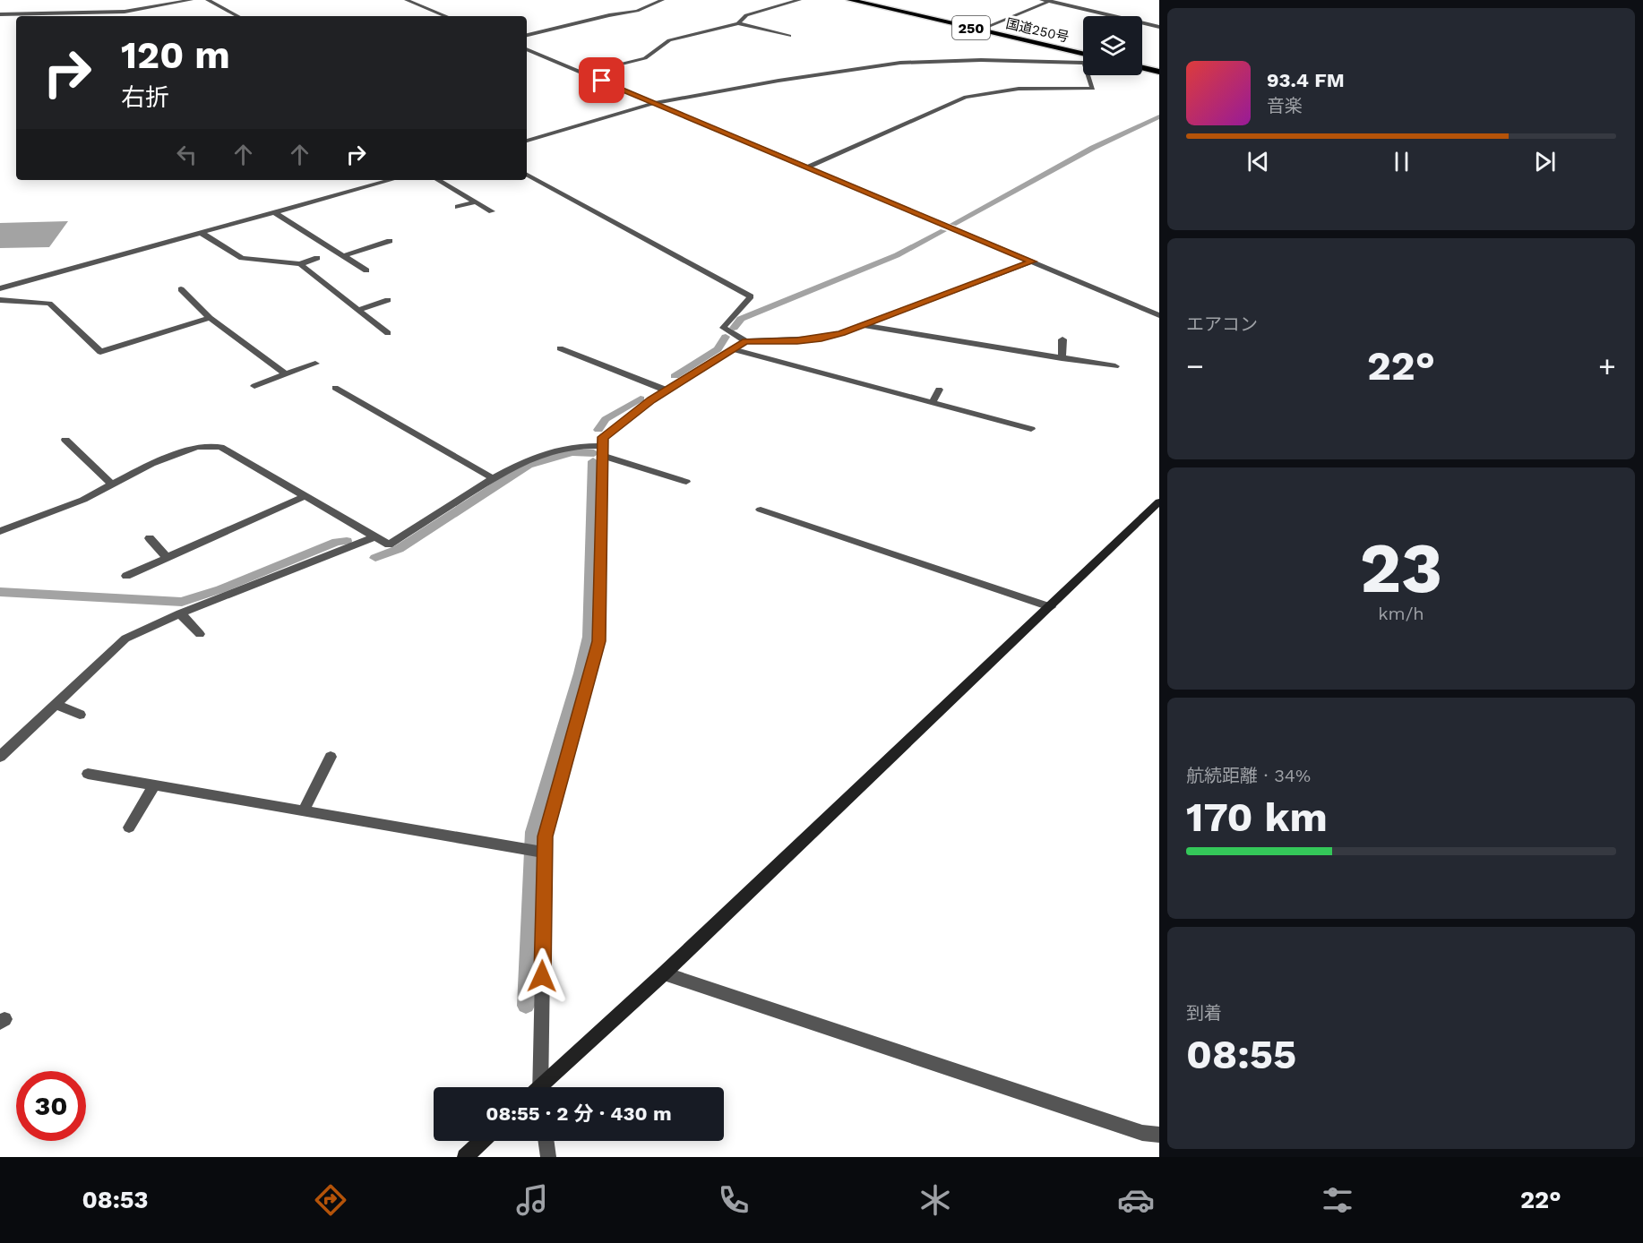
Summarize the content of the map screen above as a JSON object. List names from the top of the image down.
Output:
{
  "streets": {
    "highway": ["250", "国道250号"]
  },
  "page": {
    "turn": ["120 m", "右折"],
    "song": ["93.4 FM", "音楽"],
    "tile": [
      "エアコン",
      ["23", "km/h"],
      ["航続距離 · 34%", "170 km"],
      ["到着", "08:55"]
    ],
    "heat": ["−", "22°", "+"],
    "limit": "30",
    "trip": "08:55 · 2 分 · 430 m",
    "tabs": ["08:53", "22°"]
  }
}
